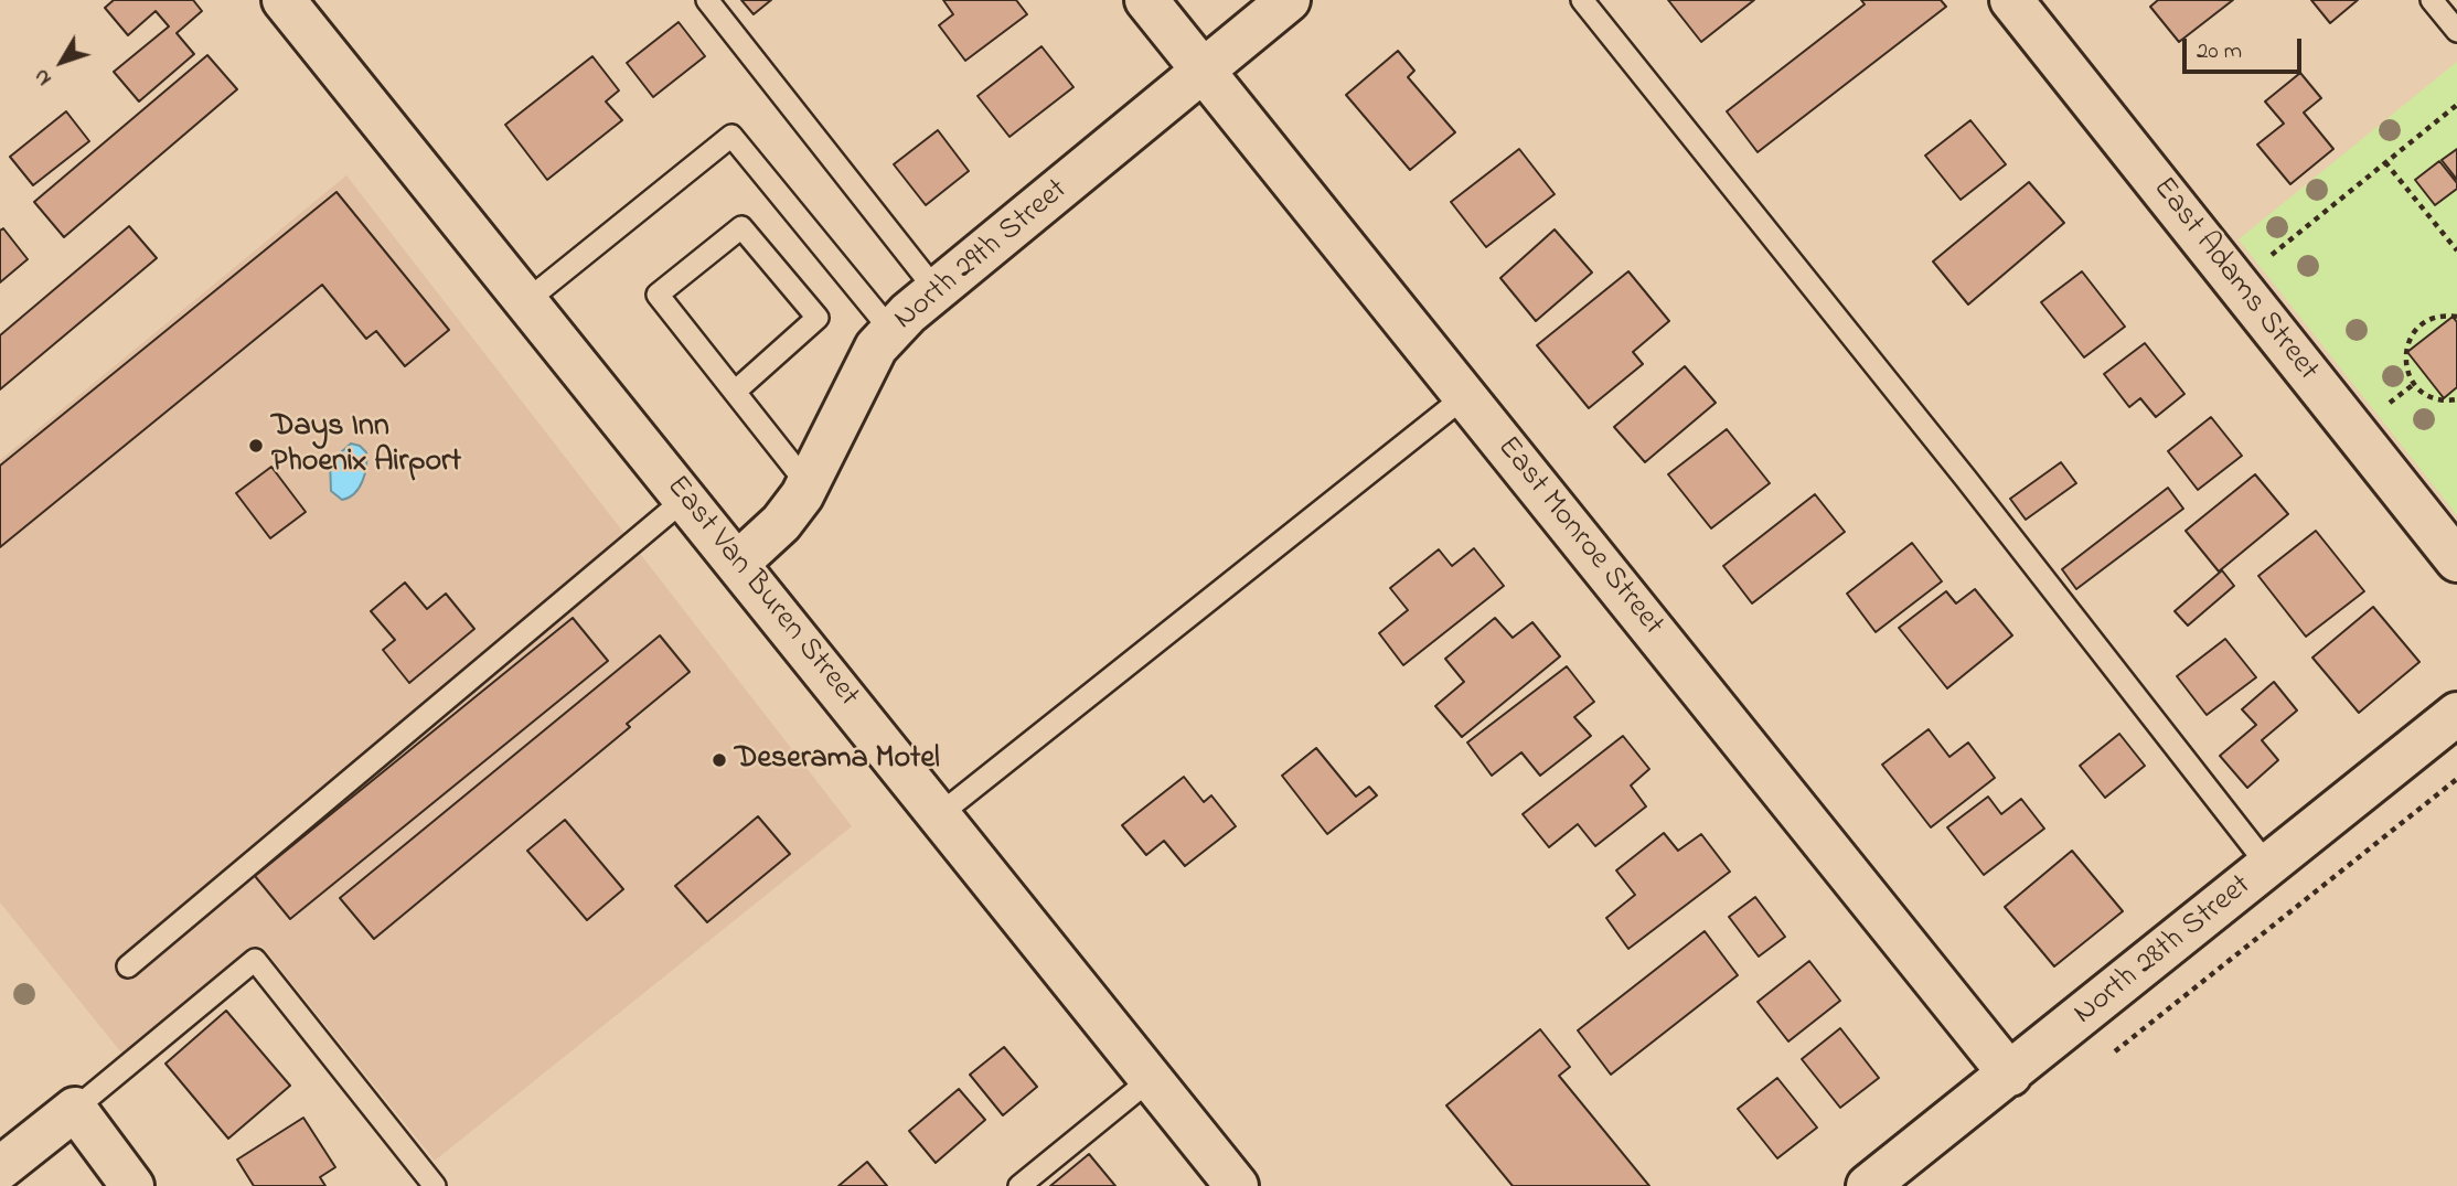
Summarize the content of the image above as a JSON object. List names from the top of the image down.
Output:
{
  "streets": {
    "street": [
      "North 29th Street",
      "East Adams Street",
      "East Monroe Street",
      "East Van Buren Street",
      "North 28th Street"
    ]
  },
  "crossings": [
    ["North 29th Street", "East Monroe Street"],
    ["North 29th Street", "East Van Buren Street"],
    ["East Monroe Street", "North 28th Street"]
  ],
  "places": ["Days Inn Phoenix Airport", "Deserama Motel"],
  "scale_bar": "20 m",
  "north": "bottom left"
}
